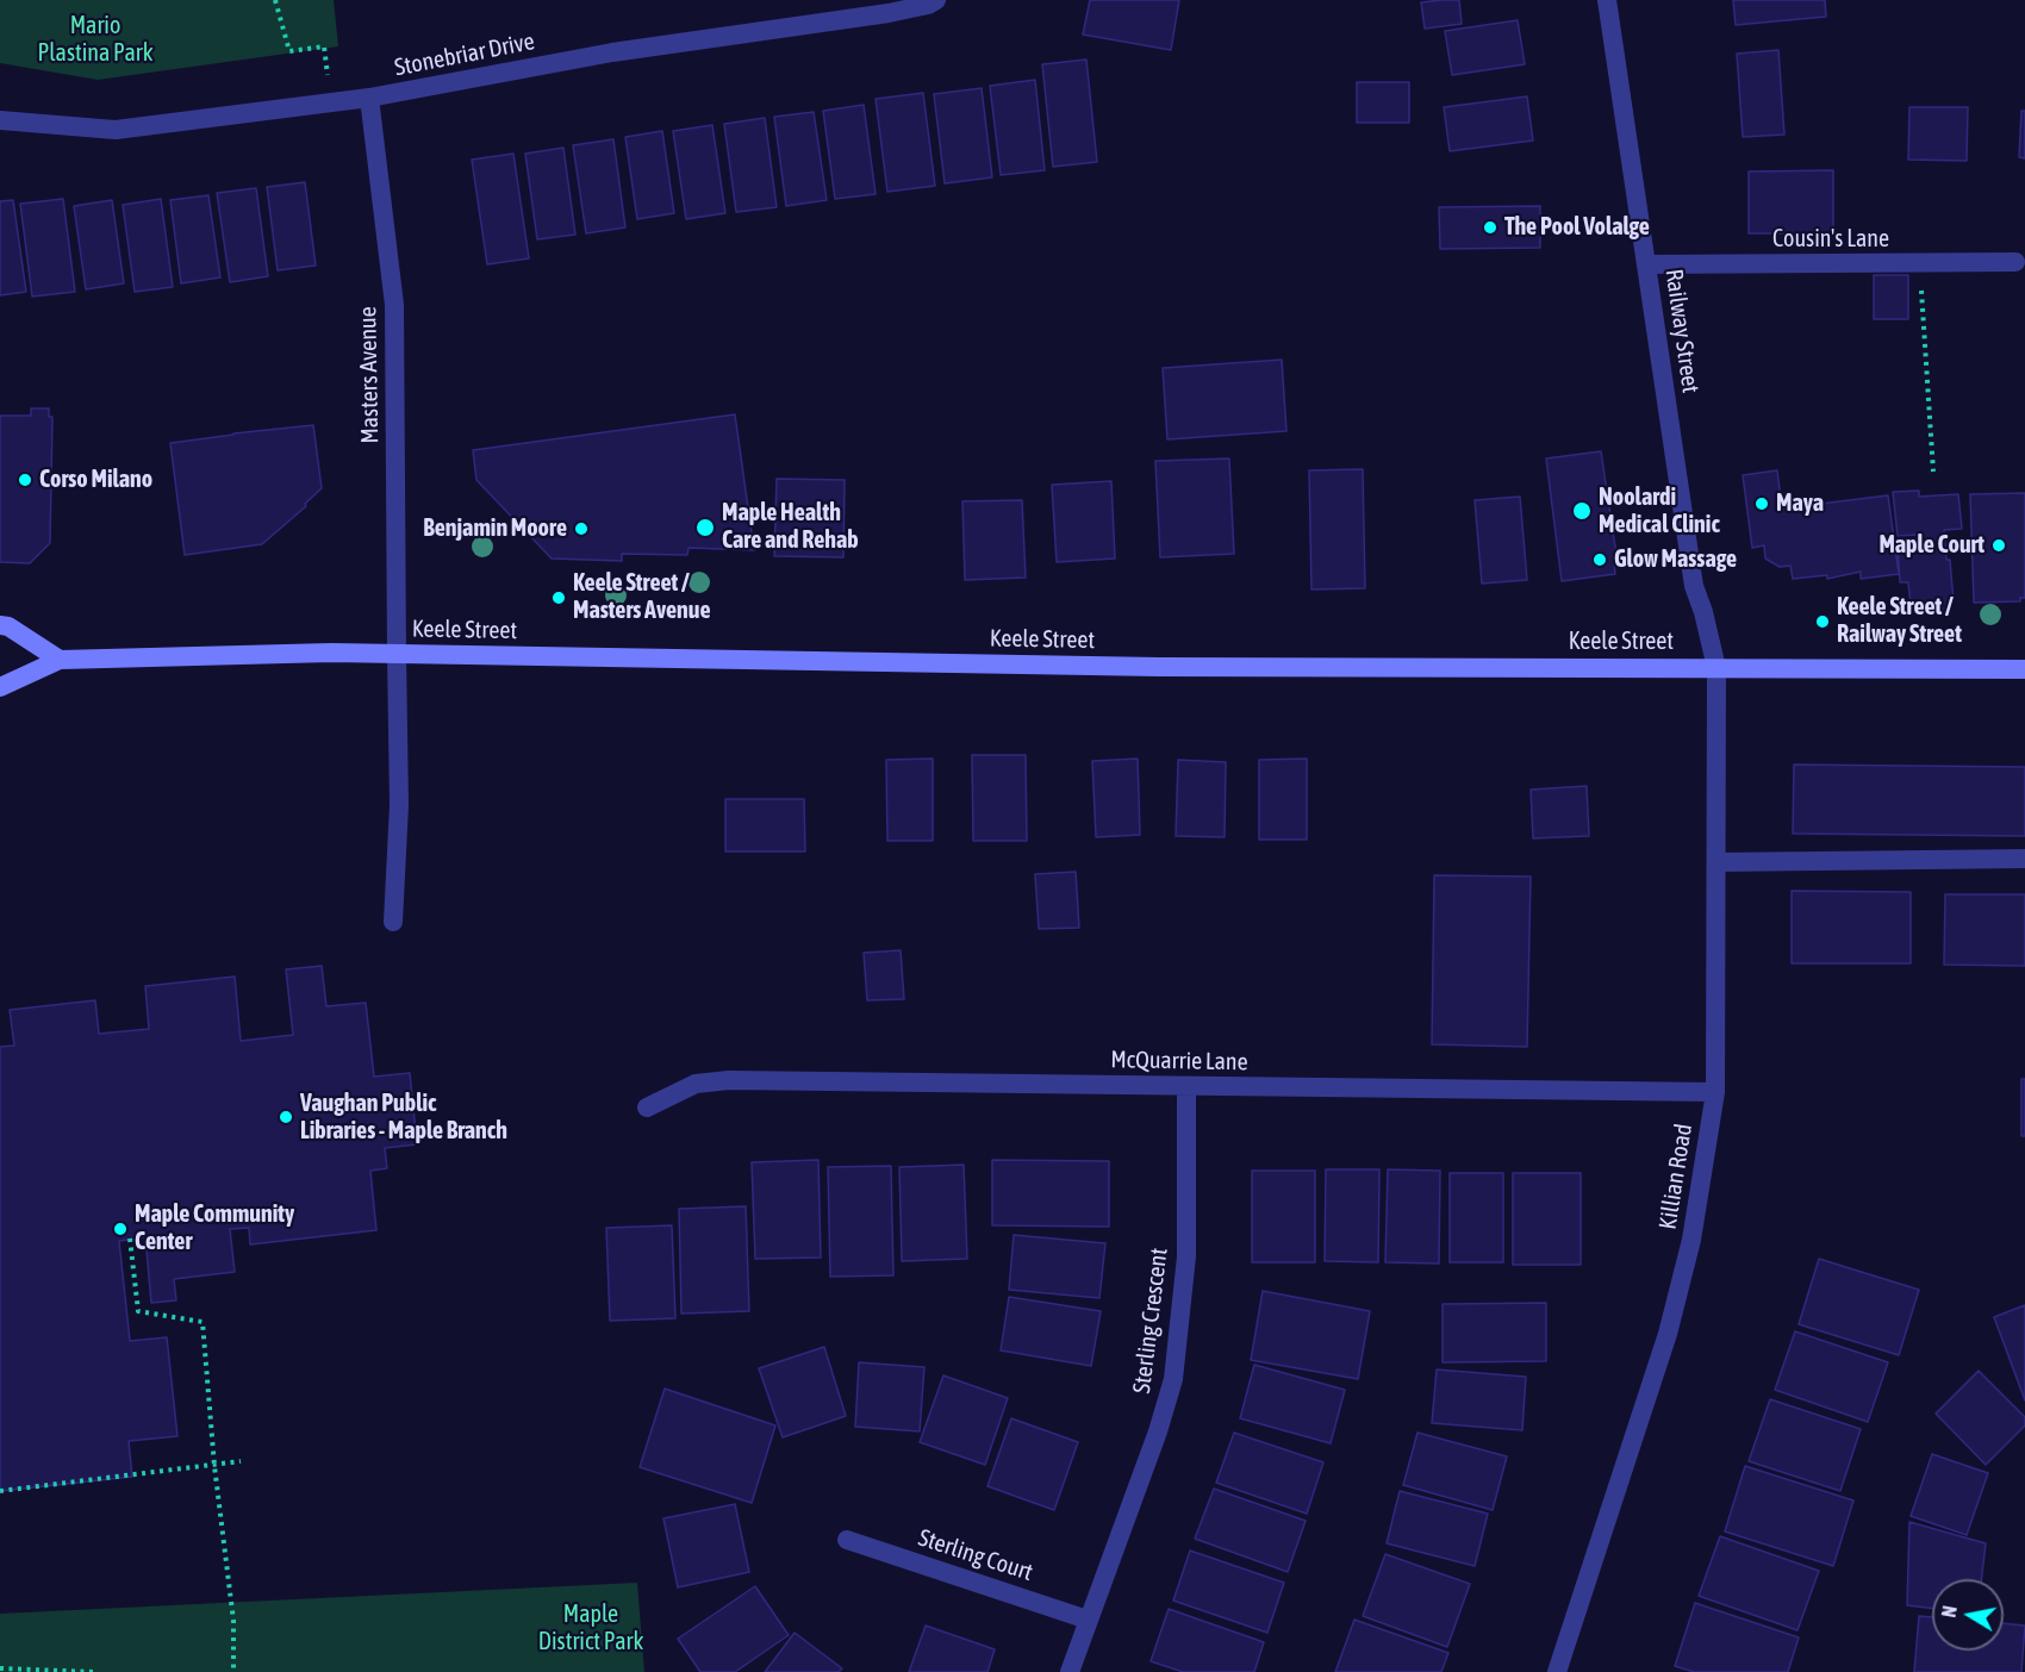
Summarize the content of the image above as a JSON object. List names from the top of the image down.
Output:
{
  "streets": {
    "main road": ["Keele Street"],
    "street": [
      "Stonebriar Drive",
      "Cousin's Lane",
      "Railway Street",
      "Masters Avenue",
      "McQuarrie Lane",
      "Killian Road",
      "Sterling Crescent",
      "Sterling Court"
    ]
  },
  "crossings": [
    ["Stonebriar Drive", "Masters Avenue"],
    ["Cousin's Lane", "Railway Street"],
    ["Railway Street", "Keele Street"],
    ["Railway Street", "Killian Road"],
    ["Masters Avenue", "Keele Street"],
    ["Keele Street", "Killian Road"],
    ["McQuarrie Lane", "Killian Road"],
    ["McQuarrie Lane", "Sterling Crescent"],
    ["Sterling Crescent", "Sterling Court"]
  ],
  "parks": ["Mario Plastina Park", "Maple District Park"],
  "places": [
    "The Pool Volalge",
    "Corso Milano",
    "Maya",
    "Noolardi Medical Clinic",
    "Maple Health Care and Rehab",
    "Benjamin Moore",
    "Maple Court",
    "Glow Massage",
    "Keele Street / Masters Avenue",
    "Keele Street / Railway Street",
    "Vaughan Public Libraries - Maple Branch",
    "Maple Community Center"
  ],
  "north": "left"
}
